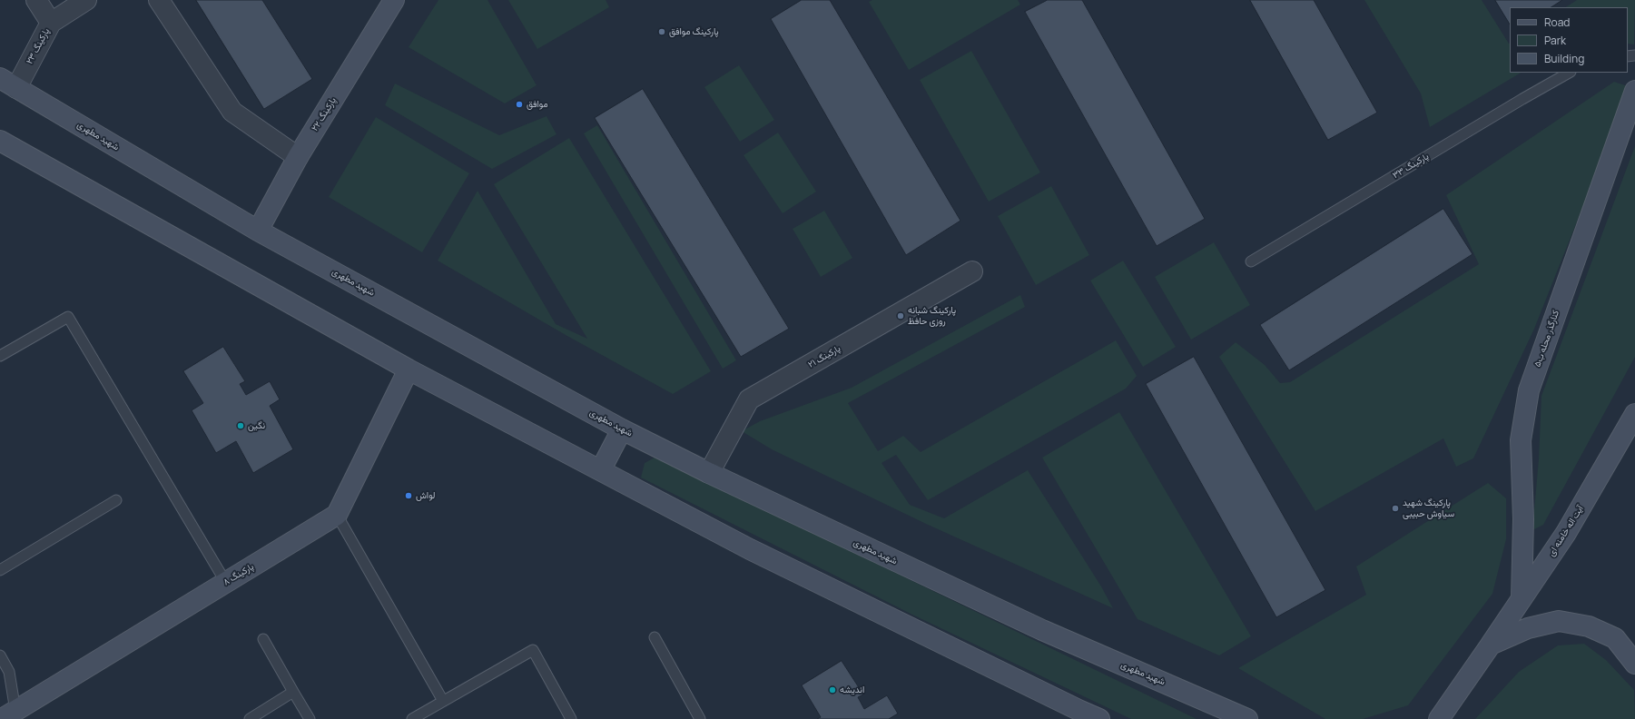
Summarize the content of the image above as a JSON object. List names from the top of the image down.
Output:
{
  "streets": {
    "main road": [
      "پارکینگ ۲۲",
      "شهید مطهری",
      "کنارگذر محله ب۵",
      "آیت اله خامنه ای",
      "پارکینگ ۸"
    ],
    "street": ["پارکینگ ۲۳", "پارکینگ ۲۱"],
    "lane": ["پارکینگ ۳۳"]
  },
  "crossings": [
    ["پارکینگ ۲۳", "شهید مطهری"],
    ["پارکینگ ۲۲", "شهید مطهری"],
    ["شهید مطهری", "پارکینگ ۲۱"],
    ["کنارگذر محله ب۵", "آیت اله خامنه ای"]
  ],
  "places": [
    "پارکینگ موافق",
    "موافق",
    "پارکینگ شبانه روزی حافظ",
    "نگین",
    "لواش",
    "پارکینگ شهید سیاوش حبیبی",
    "اندیشه"
  ],
  "legend": ["Road", "Park", "Building"]
}
